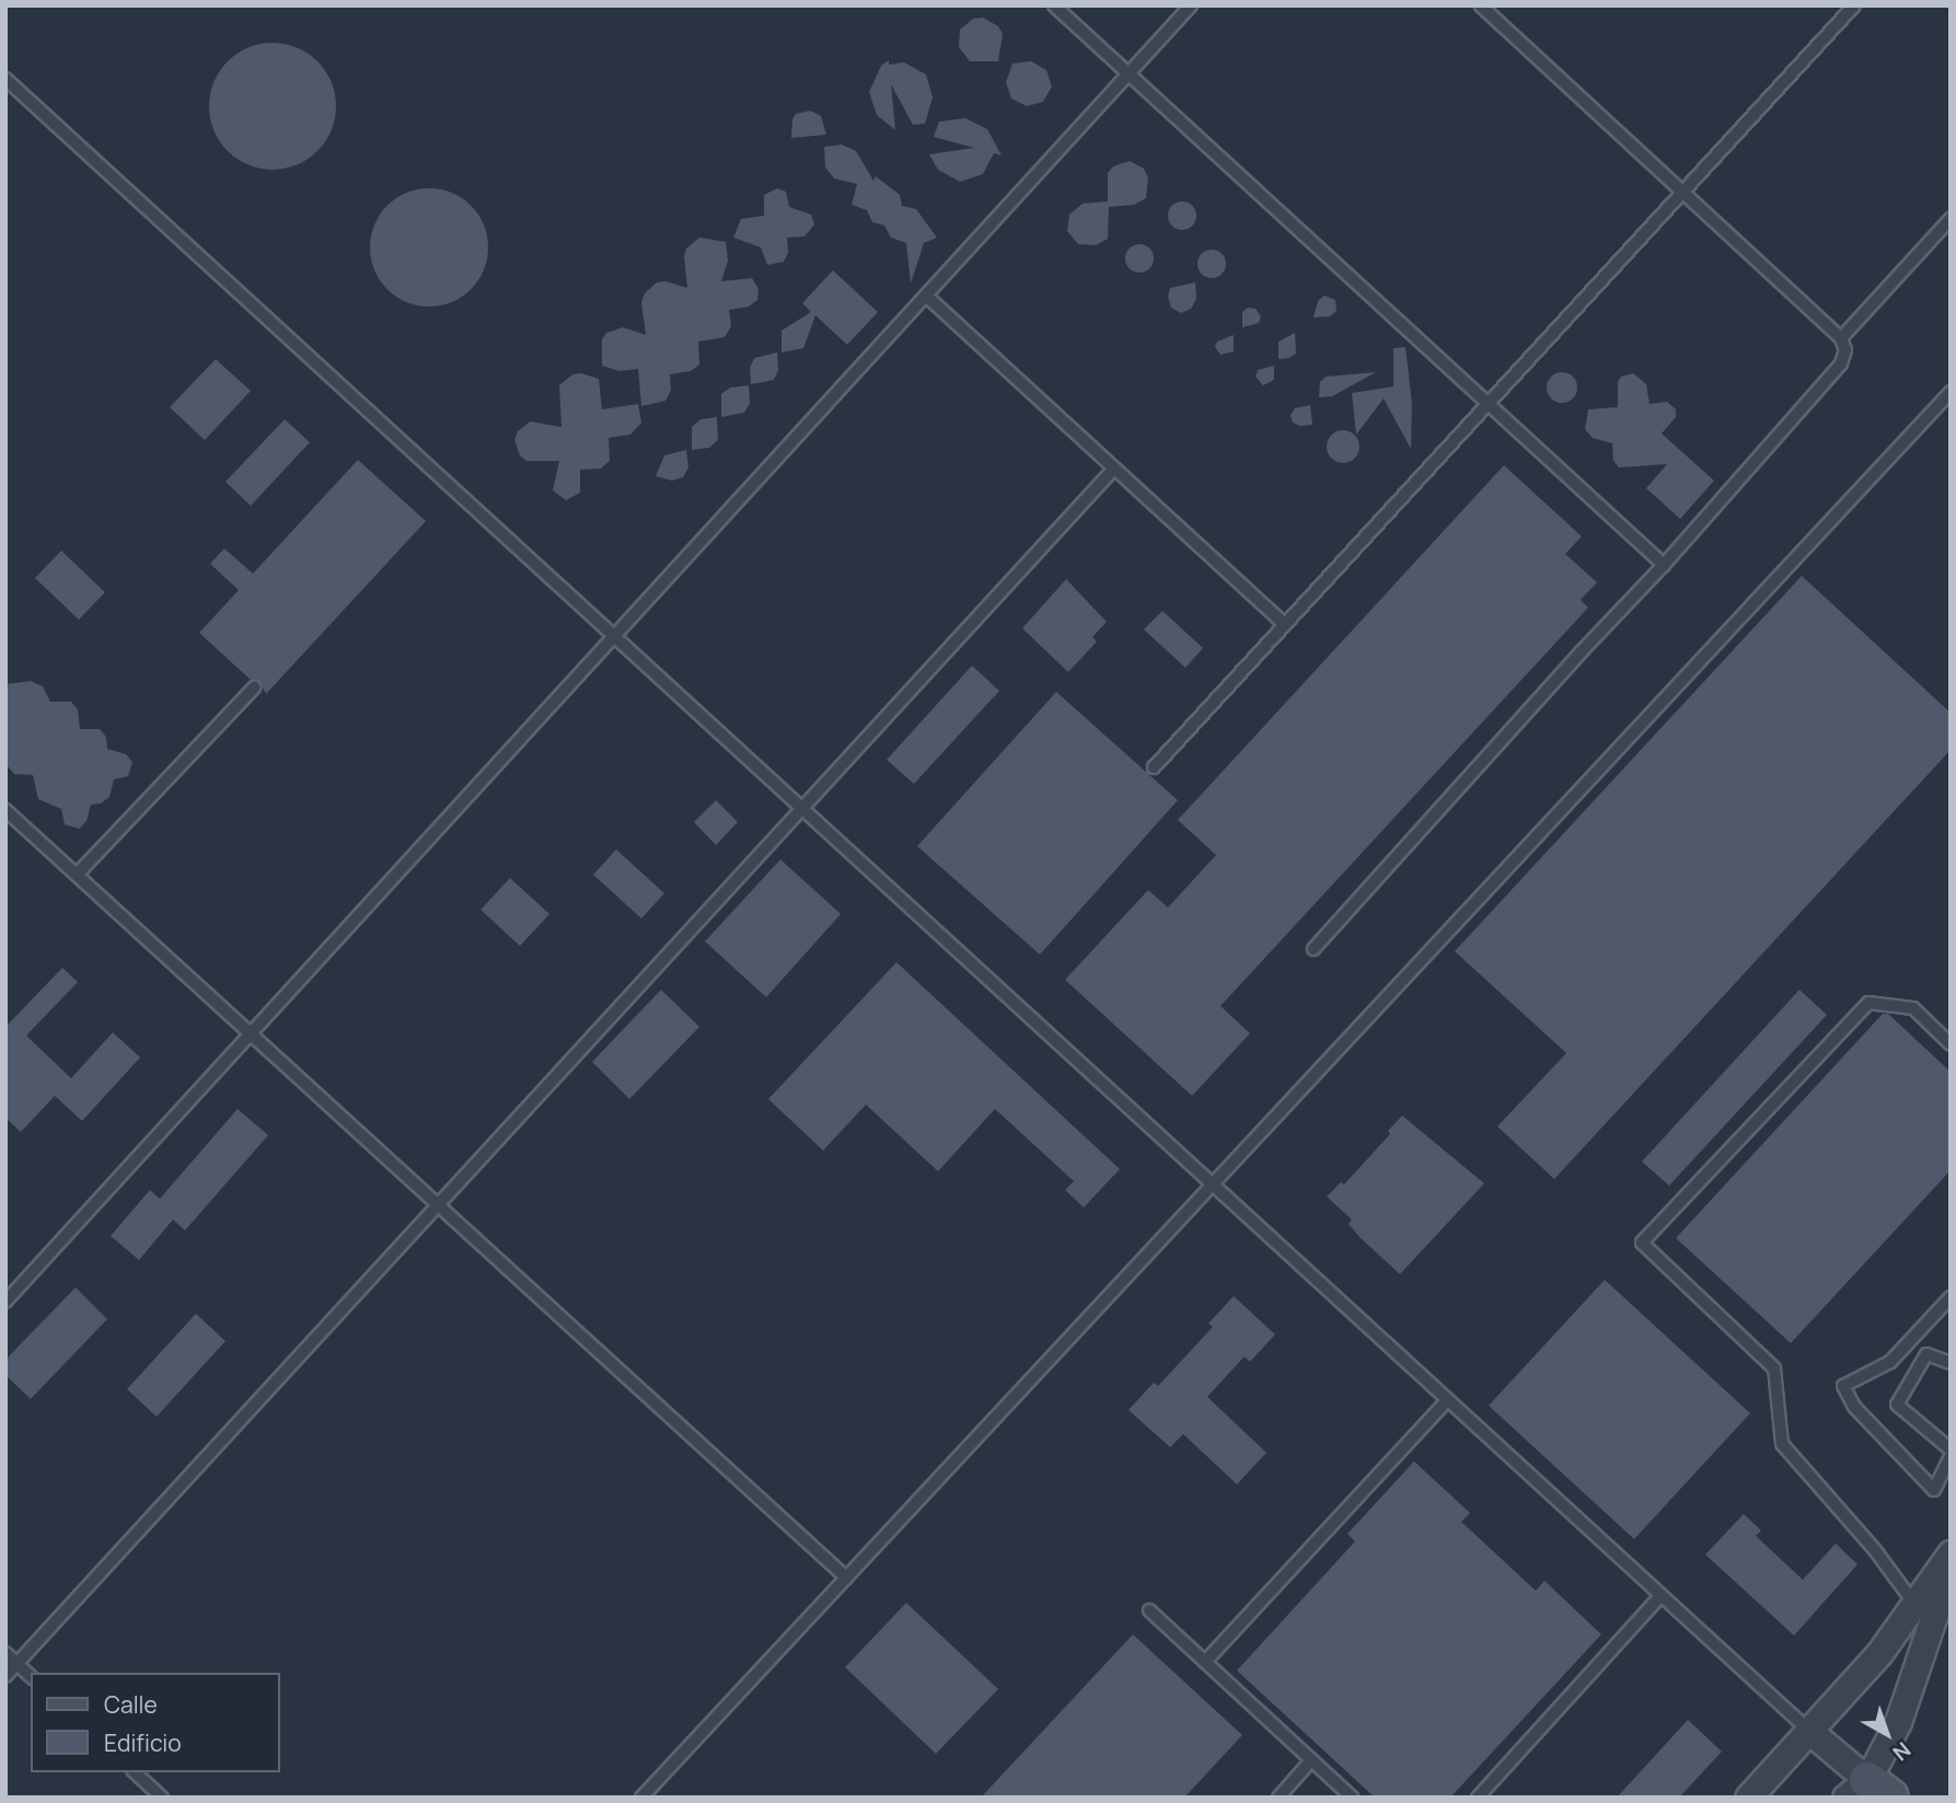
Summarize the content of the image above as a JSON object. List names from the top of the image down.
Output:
{
  "legend": ["Calle", "Edificio"],
  "north": "bottom right"
}
